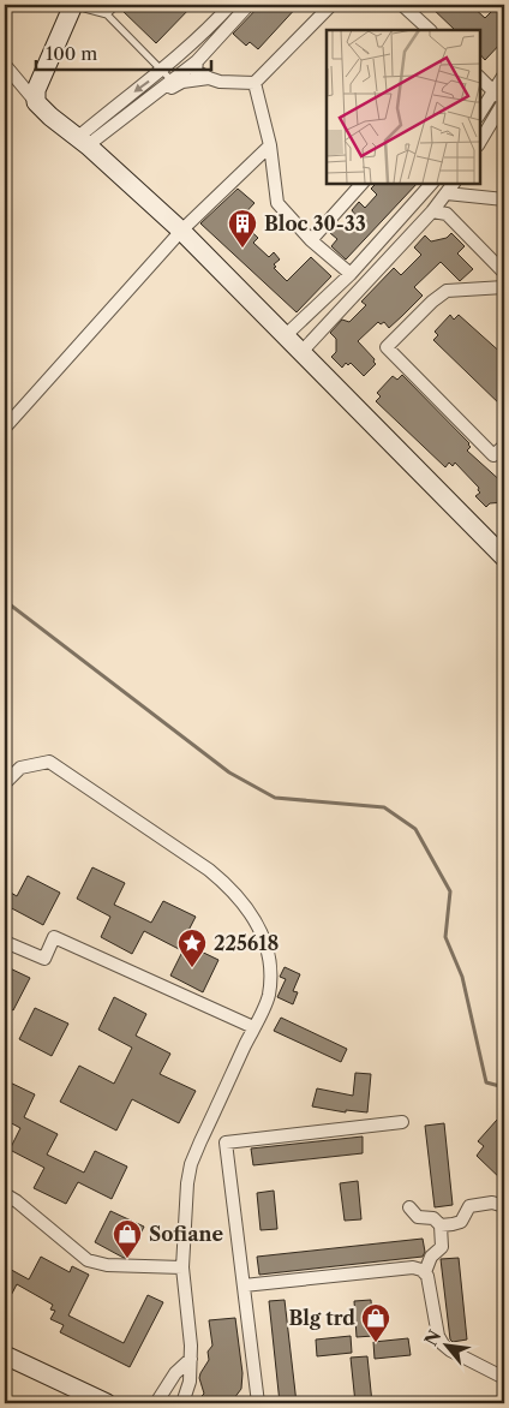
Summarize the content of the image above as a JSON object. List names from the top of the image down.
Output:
{
  "places": {
    "building": ["Bloc 30-33"],
    "place": ["225618"],
    "shop": ["Sofiane", "Blg trd"]
  },
  "scale_bar": "100 m",
  "north": "top left"
}
